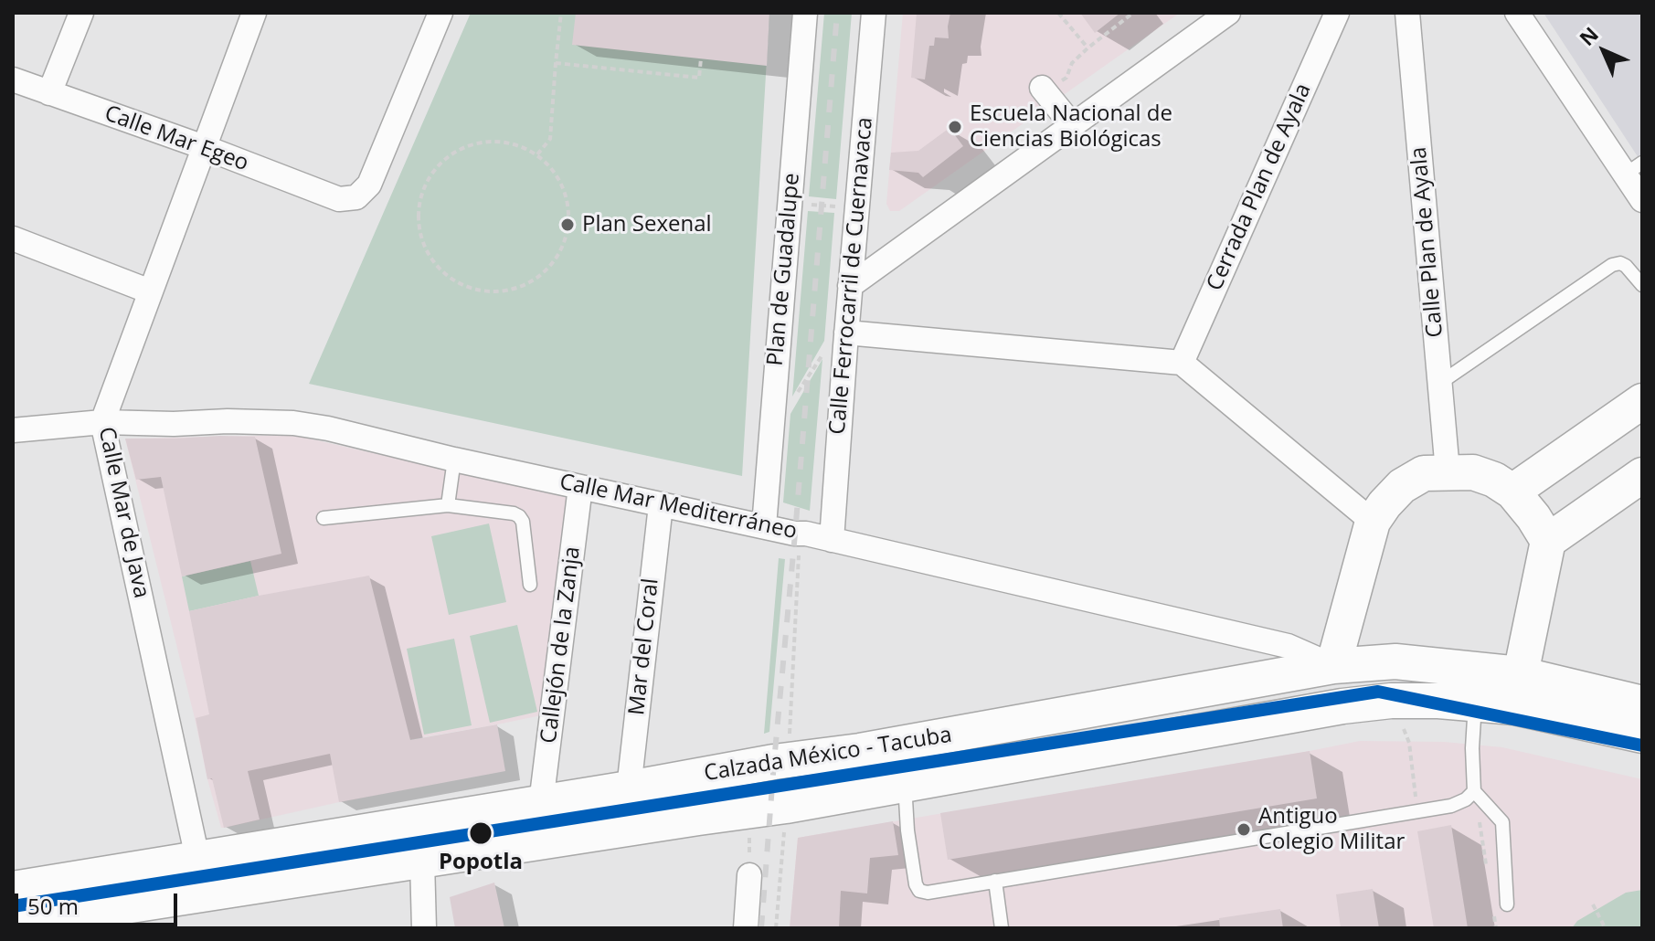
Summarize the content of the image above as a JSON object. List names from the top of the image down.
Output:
{
  "streets": {
    "main road": ["Calzada México - Tacuba"],
    "street": [
      "Calle Mar Egeo",
      "Cerrada Plan de Ayala",
      "Calle Plan de Ayala",
      "Plan de Guadalupe",
      "Calle Ferrocarril de Cuernavaca",
      "Calle Mar Mediterráneo",
      "Calle Mar de Java",
      "Callejón de la Zanja",
      "Mar del Coral"
    ]
  },
  "crossings": [
    ["Calle Mar Egeo", "Calle Mar de Java"],
    ["Plan de Guadalupe", "Calle Mar Mediterráneo"],
    ["Calle Ferrocarril de Cuernavaca", "Calle Mar Mediterráneo"],
    ["Calle Mar Mediterráneo", "Calle Mar de Java"],
    ["Calle Mar Mediterráneo", "Callejón de la Zanja"],
    ["Calle Mar Mediterráneo", "Mar del Coral"],
    ["Calle Mar Mediterráneo", "Calzada México - Tacuba"],
    ["Calle Mar de Java", "Calzada México - Tacuba"],
    ["Callejón de la Zanja", "Calzada México - Tacuba"],
    ["Mar del Coral", "Calzada México - Tacuba"]
  ],
  "places": [
    "Escuela Nacional de Ciencias Biológicas",
    "Plan Sexenal",
    "Antiguo Colegio Militar",
    "Popotla"
  ],
  "scale_bar": "50 m",
  "north": "top left"
}
